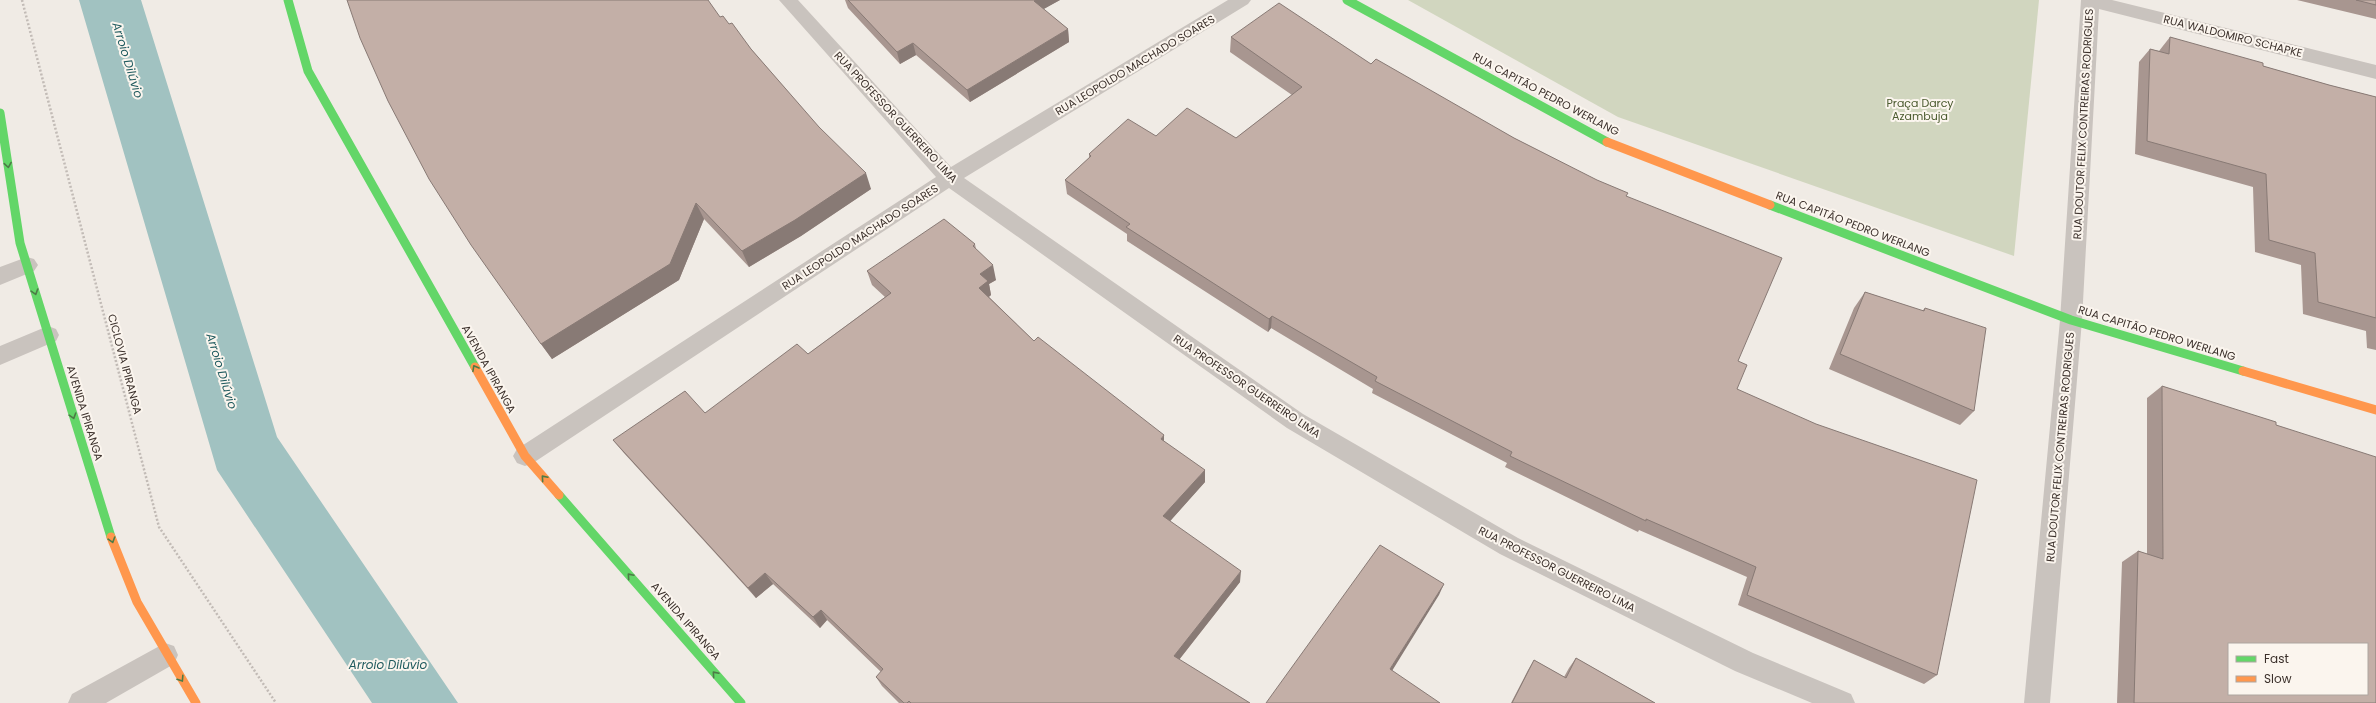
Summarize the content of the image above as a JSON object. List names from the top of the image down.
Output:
{
  "streets": {
    "main road": ["RUA CAPITÃO PEDRO WERLANG", "AVENIDA IPIRANGA"],
    "street": [
      "RUA WALDOMIRO SCHAPKE",
      "RUA LEOPOLDO MACHADO SOARES",
      "RUA PROFESSOR GUERREIRO LIMA",
      "RUA DOUTOR FELIX CONTREIRAS RODRIGUES"
    ],
    "path": ["CICLOVIA IPIRANGA"]
  },
  "crossings": [
    ["RUA WALDOMIRO SCHAPKE", "RUA DOUTOR FELIX CONTREIRAS RODRIGUES"],
    ["RUA LEOPOLDO MACHADO SOARES", "RUA PROFESSOR GUERREIRO LIMA"],
    ["RUA LEOPOLDO MACHADO SOARES", "AVENIDA IPIRANGA"],
    ["RUA CAPITÃO PEDRO WERLANG", "RUA DOUTOR FELIX CONTREIRAS RODRIGUES"]
  ],
  "water": ["Arroio Dilúvio"],
  "parks": ["Praça Darcy Azambuja"],
  "legend": ["Fast", "Slow"]
}
